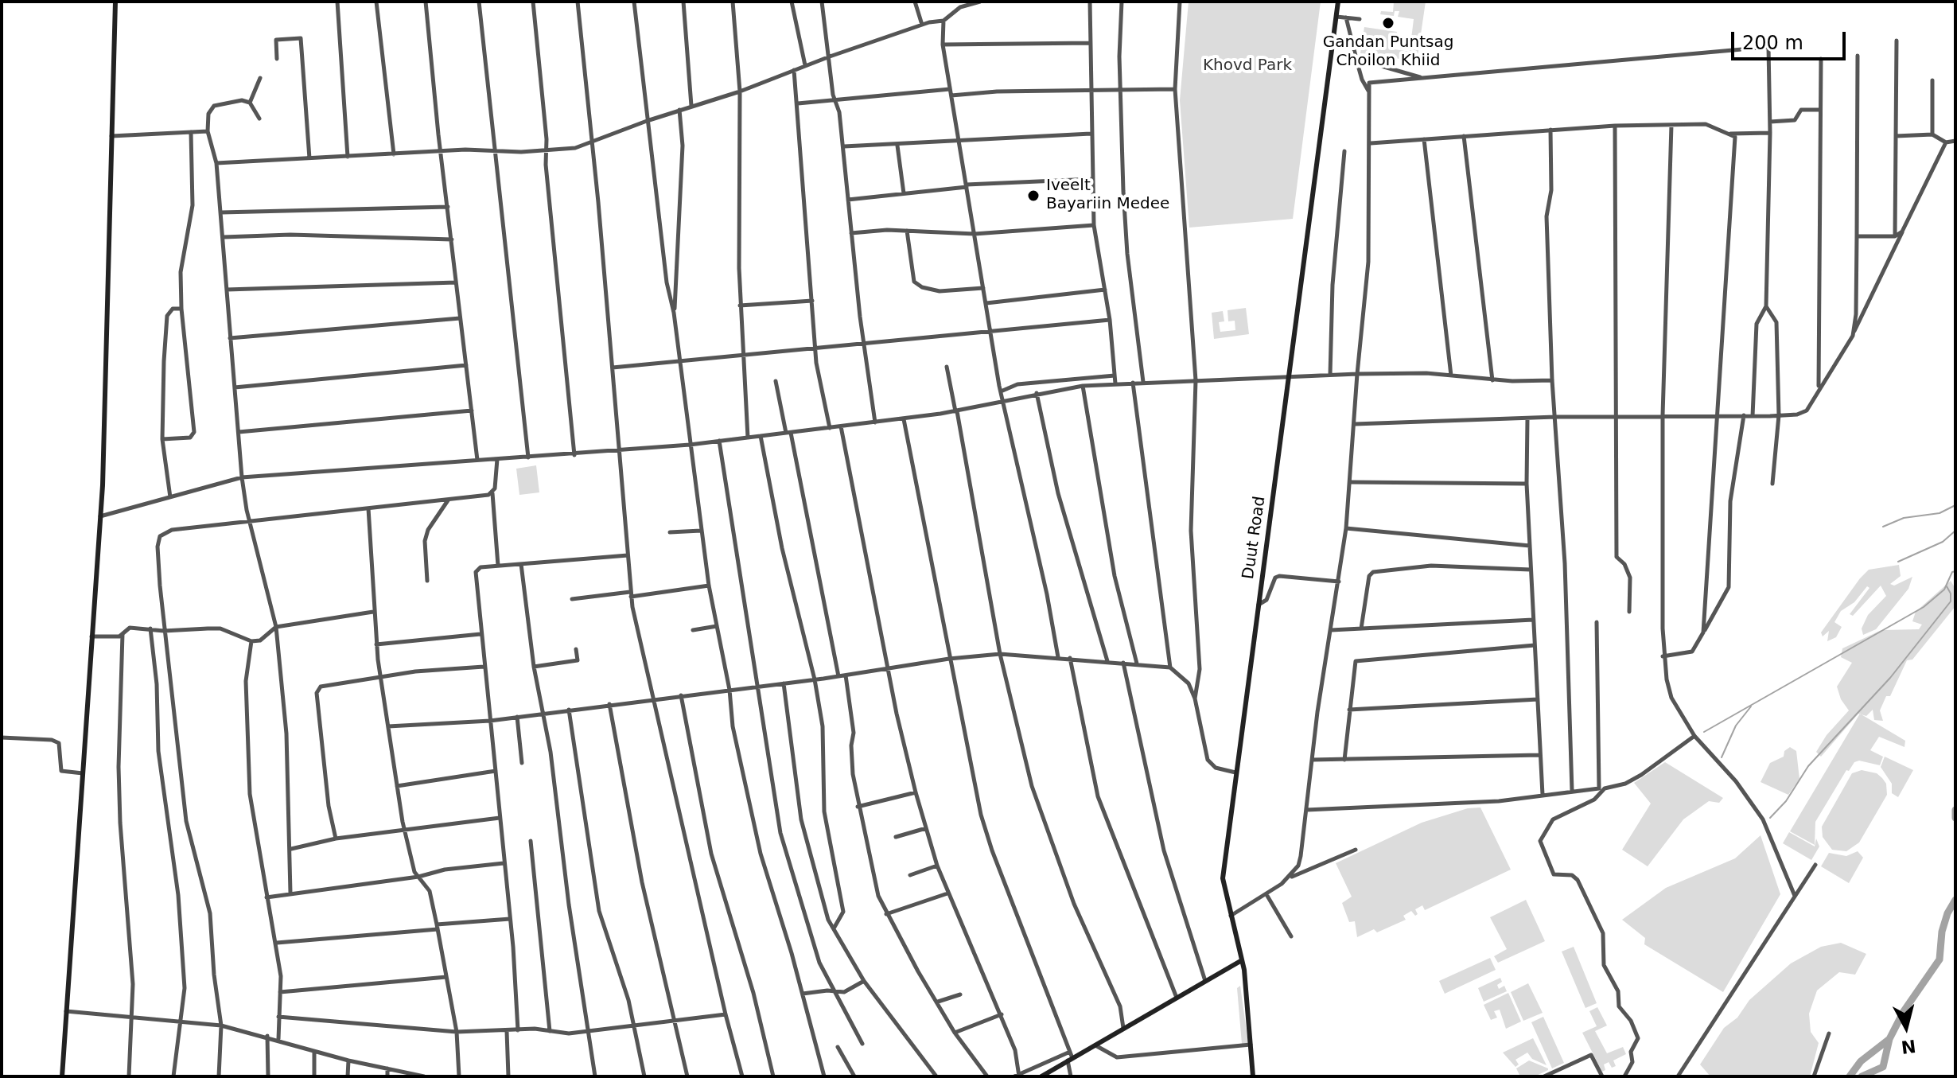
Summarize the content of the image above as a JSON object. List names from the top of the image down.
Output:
{
  "streets": {
    "main road": ["Duut Road"]
  },
  "parks": ["Khovd Park"],
  "places": ["Gandan Puntsag Choilon Khiid", "Iveelt Bayariin Medee"],
  "scale_bar": "200 m",
  "north": "bottom"
}
